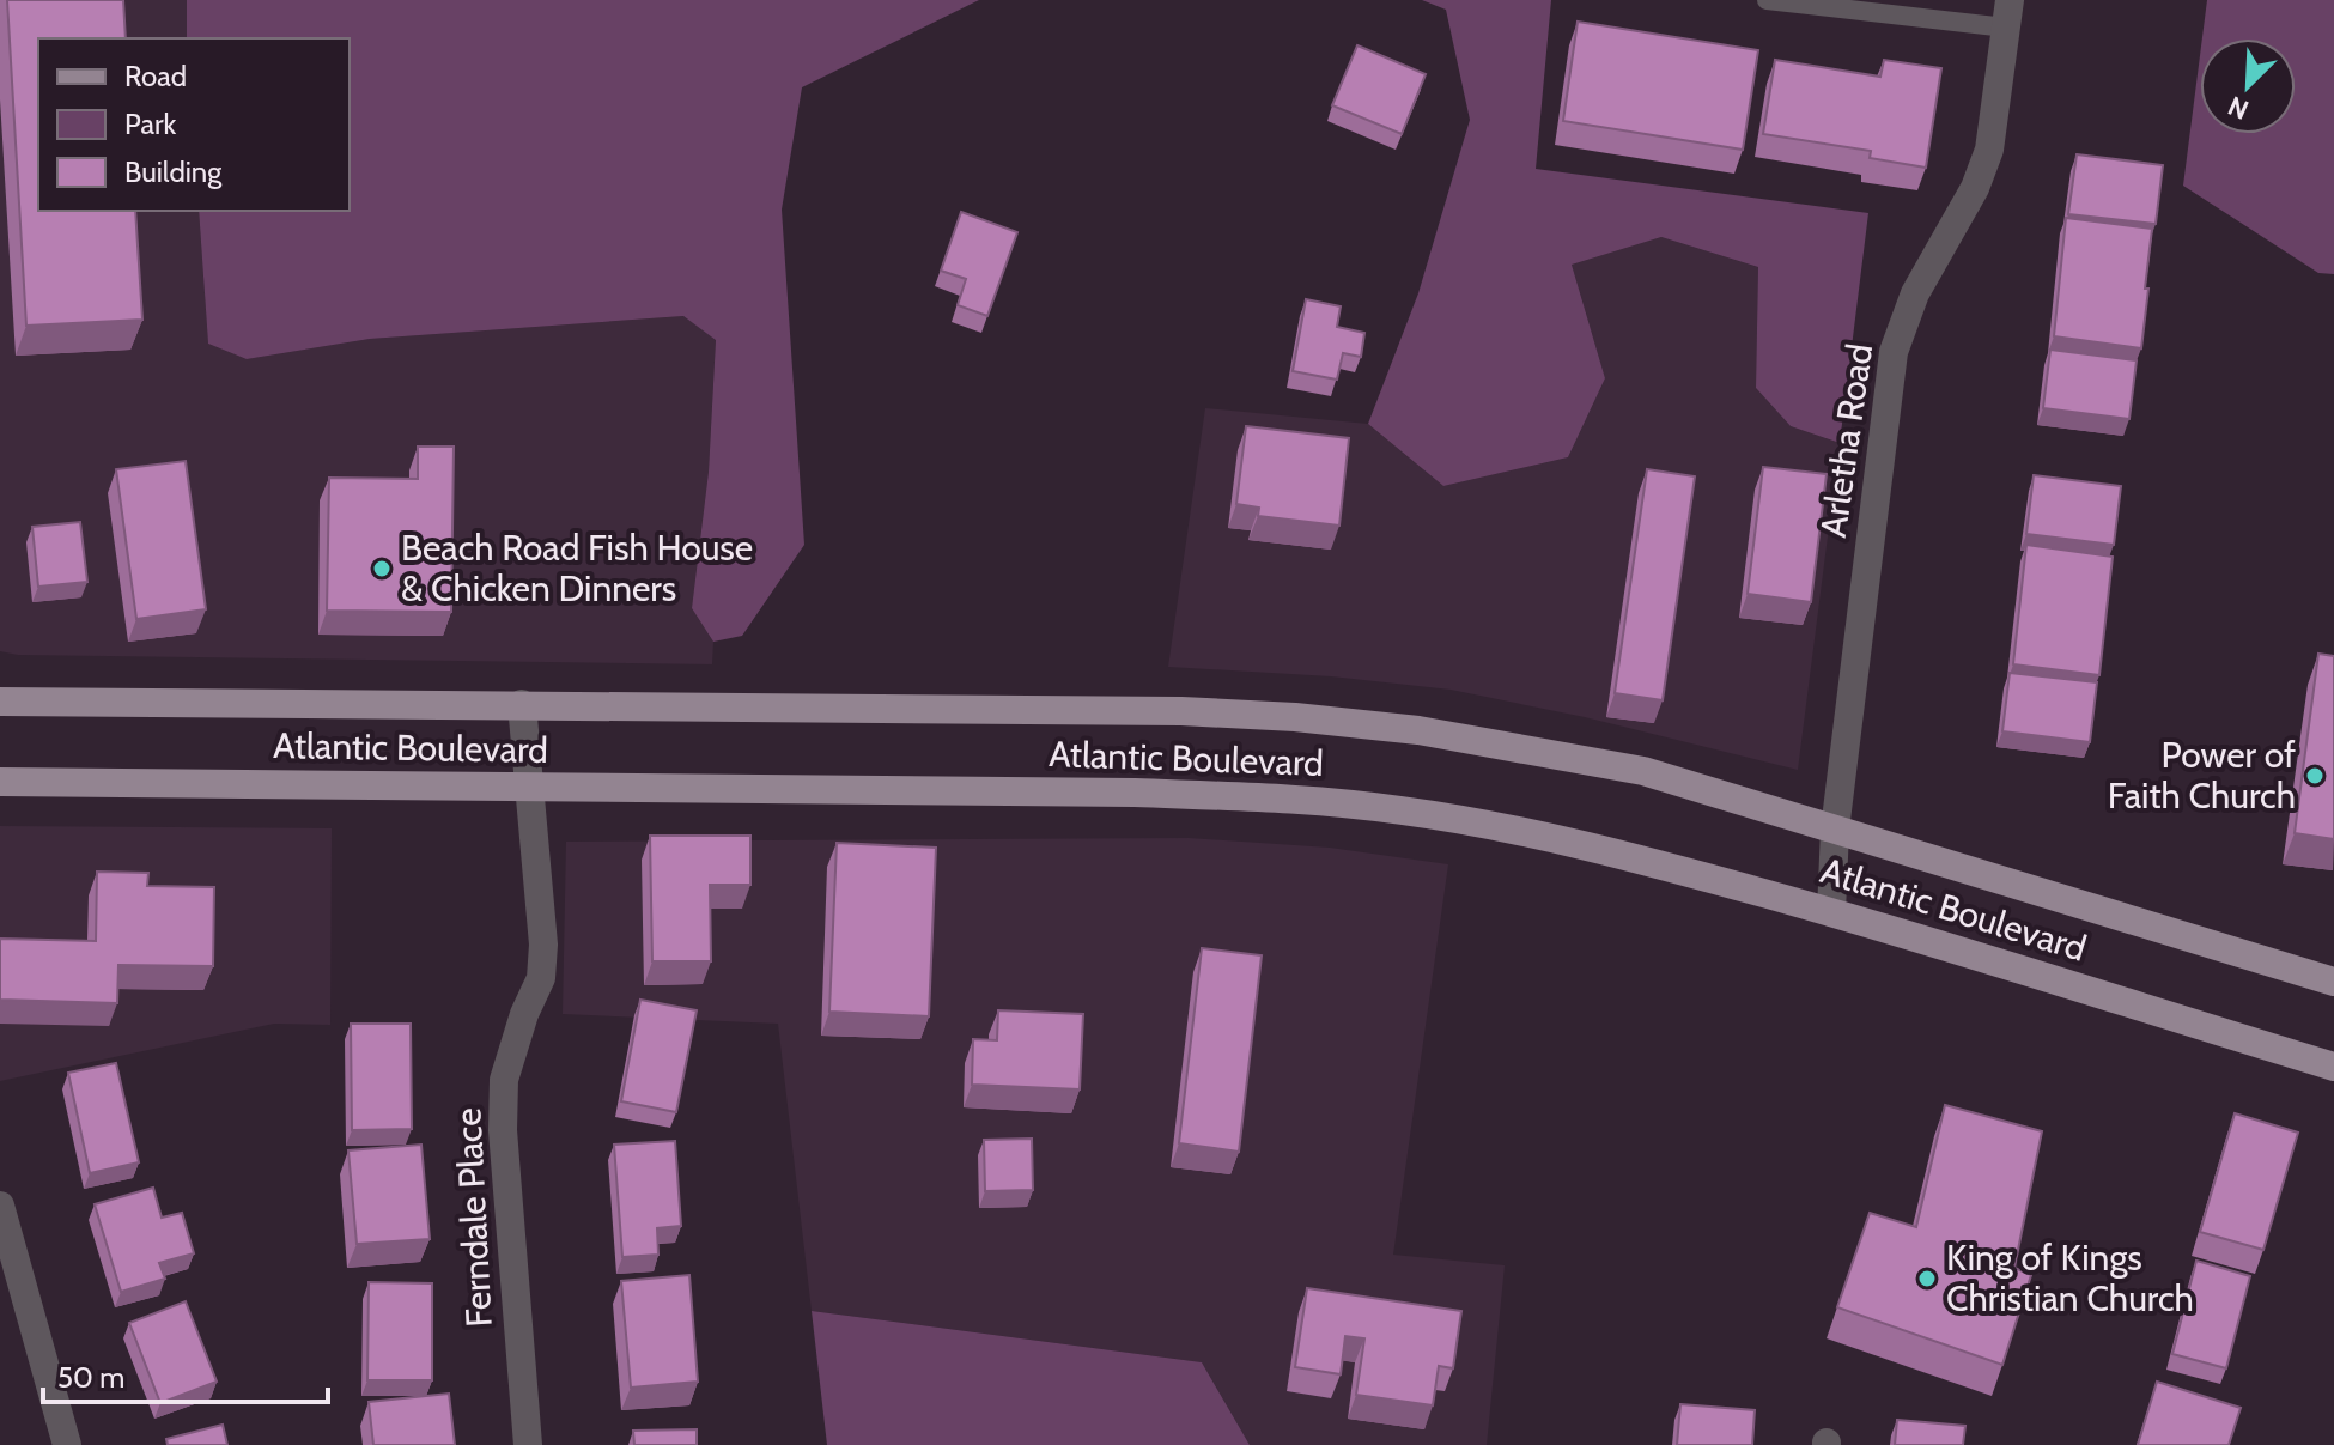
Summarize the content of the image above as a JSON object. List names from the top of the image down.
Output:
{
  "streets": {
    "main road": ["Atlantic Boulevard"],
    "street": ["Arletha Road", "Ferndale Place"]
  },
  "crossings": [
    ["Arletha Road", "Atlantic Boulevard"],
    ["Atlantic Boulevard", "Ferndale Place"]
  ],
  "places": ["Beach Road Fish House & Chicken Dinners", "Power of Faith Church", "King of Kings Christian Church"],
  "legend": ["Road", "Park", "Building"],
  "scale_bar": "50 m",
  "north": "bottom left"
}
